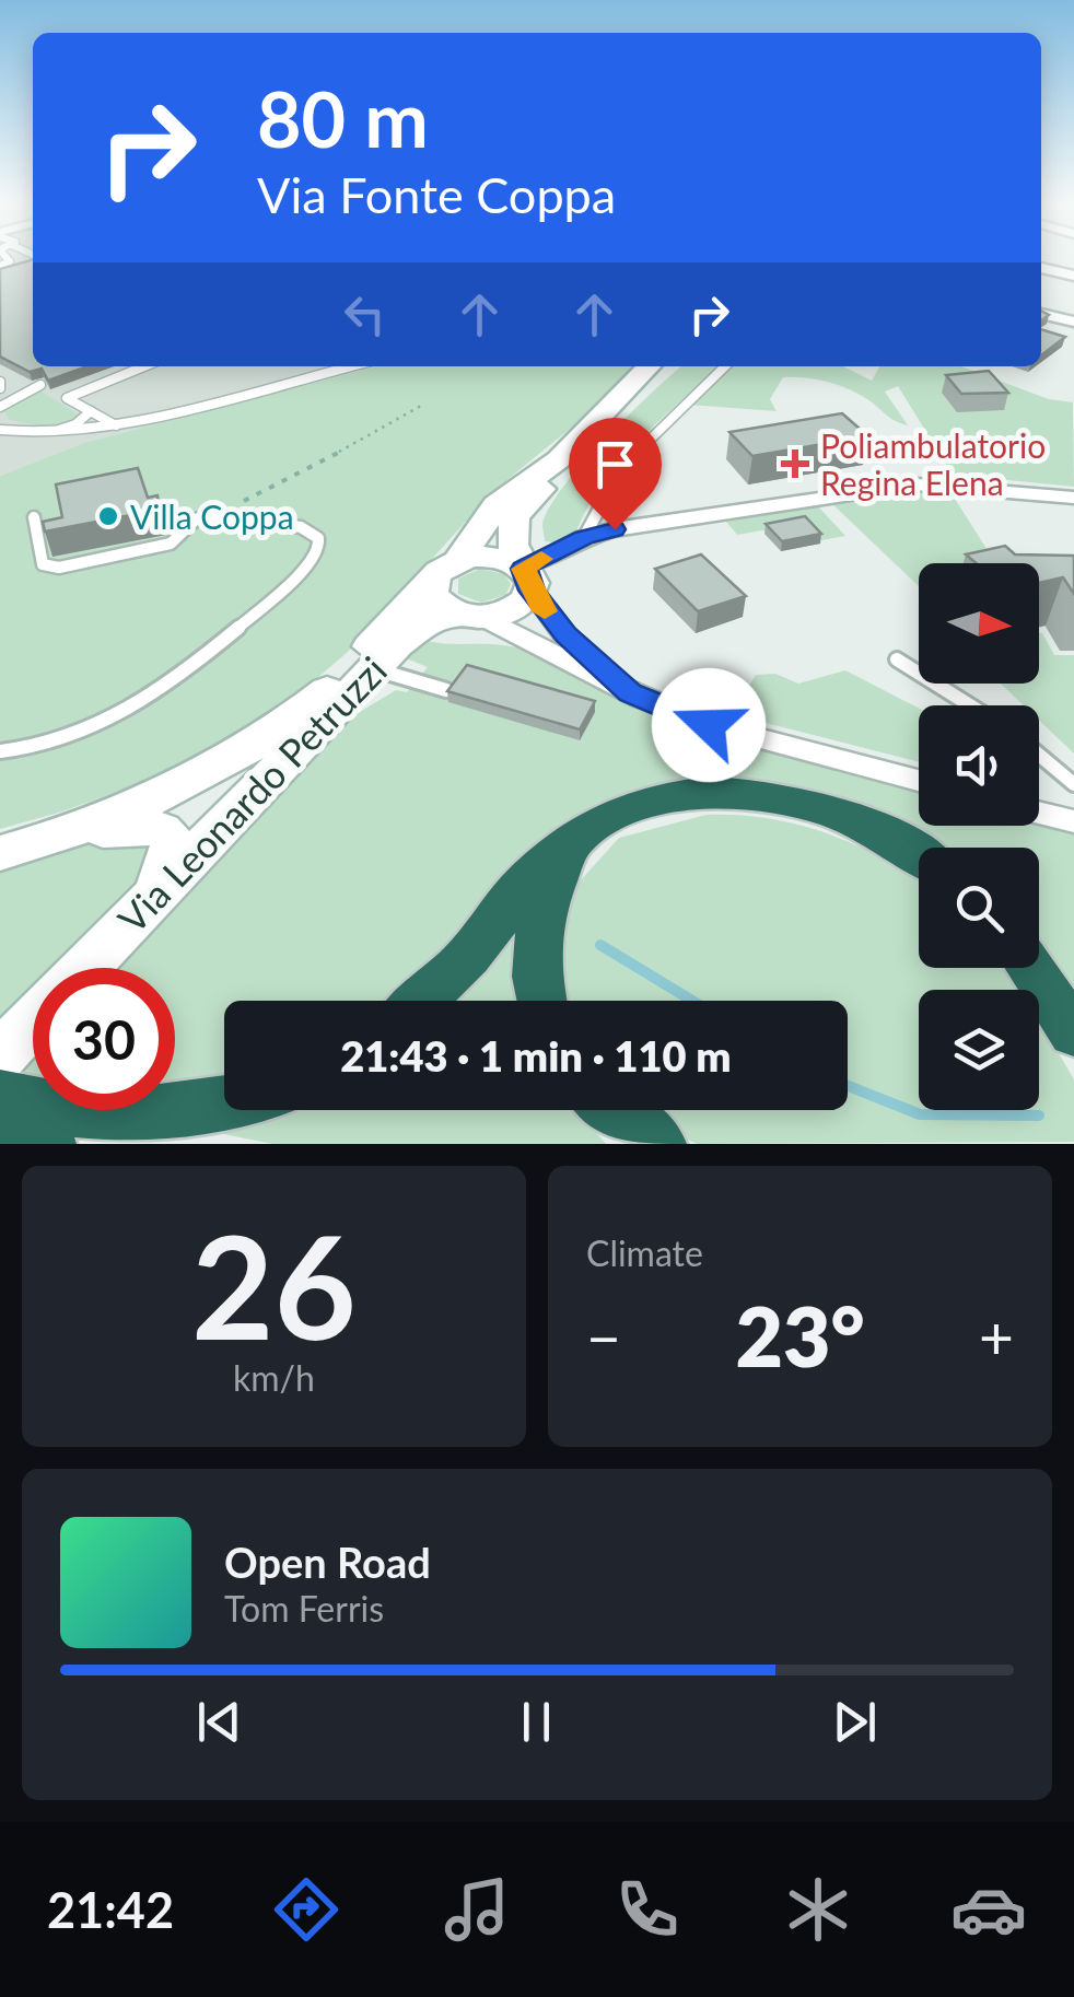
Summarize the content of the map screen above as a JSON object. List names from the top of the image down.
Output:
{
  "streets": {
    "main road": ["Via Leonardo Petruzzi"]
  },
  "places": {
    "health": ["Poliambulatorio Regina Elena"],
    "other": ["Villa Coppa"]
  },
  "north": "right",
  "page": {
    "turn": ["80 m", "Via Fonte Coppa"],
    "limit": "30",
    "trip": "21:43 · 1 min · 110 m",
    "tile": [
      ["26", "km/h"],
      "Climate"
    ],
    "heat": ["−", "23°", "+"],
    "song": ["Open Road", "Tom Ferris"],
    "tabs": "21:42"
  }
}
